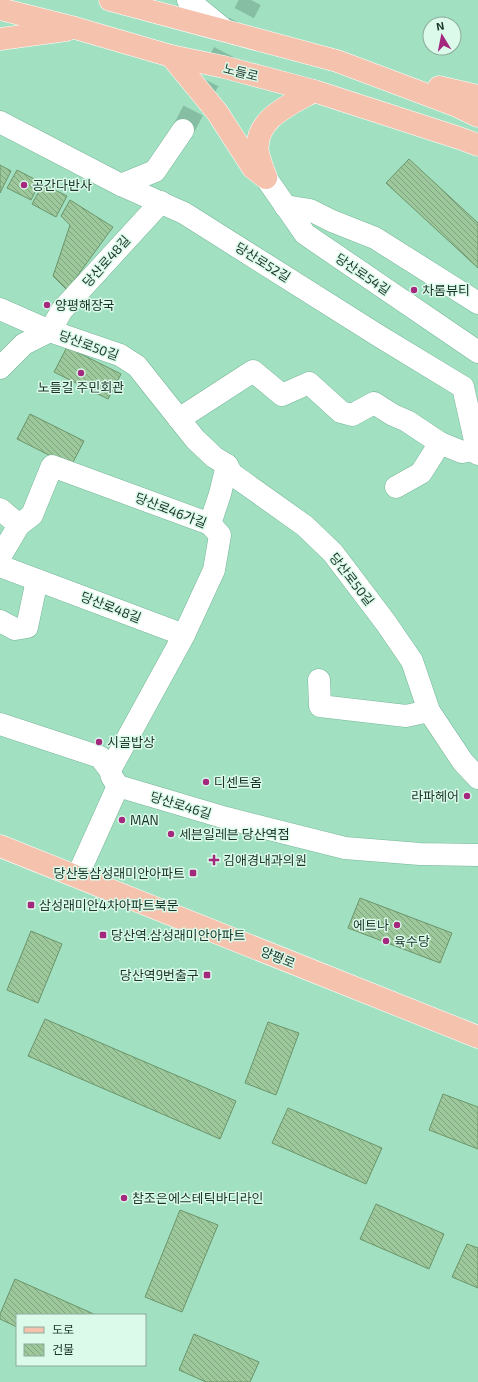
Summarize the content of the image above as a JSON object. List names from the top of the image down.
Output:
{
  "streets": {
    "main road": ["노들로", "양평로"],
    "street": [
      "당산로48길",
      "당산로52길",
      "당산로54길",
      "당산로50길",
      "당산로46가길",
      "당산로46길"
    ]
  },
  "crossings": [
    ["당산로48길", "당산로52길"],
    ["당산로48길", "당산로50길"],
    ["당산로48길", "당산로46가길"],
    ["당산로46가길", "당산로46길"]
  ],
  "places": {
    "other": [
      "공간다반사",
      "차롬뷰티",
      "양평해장국",
      "노들길 주민회관",
      "시골밥상",
      "디센트옴",
      "라파헤어",
      "MAN",
      "세븐일레븐 당산역점",
      "에트나",
      "육수당",
      "참조은에스테틱바디라인"
    ],
    "health": ["김애경내과의원"],
    "transit": [
      "당산동삼성래미안아파트",
      "삼성래미안4차아파트북문",
      "당산역.삼성래미안아파트",
      "당산역9번출구"
    ]
  },
  "legend": ["도로", "건물"],
  "north": "top"
}
